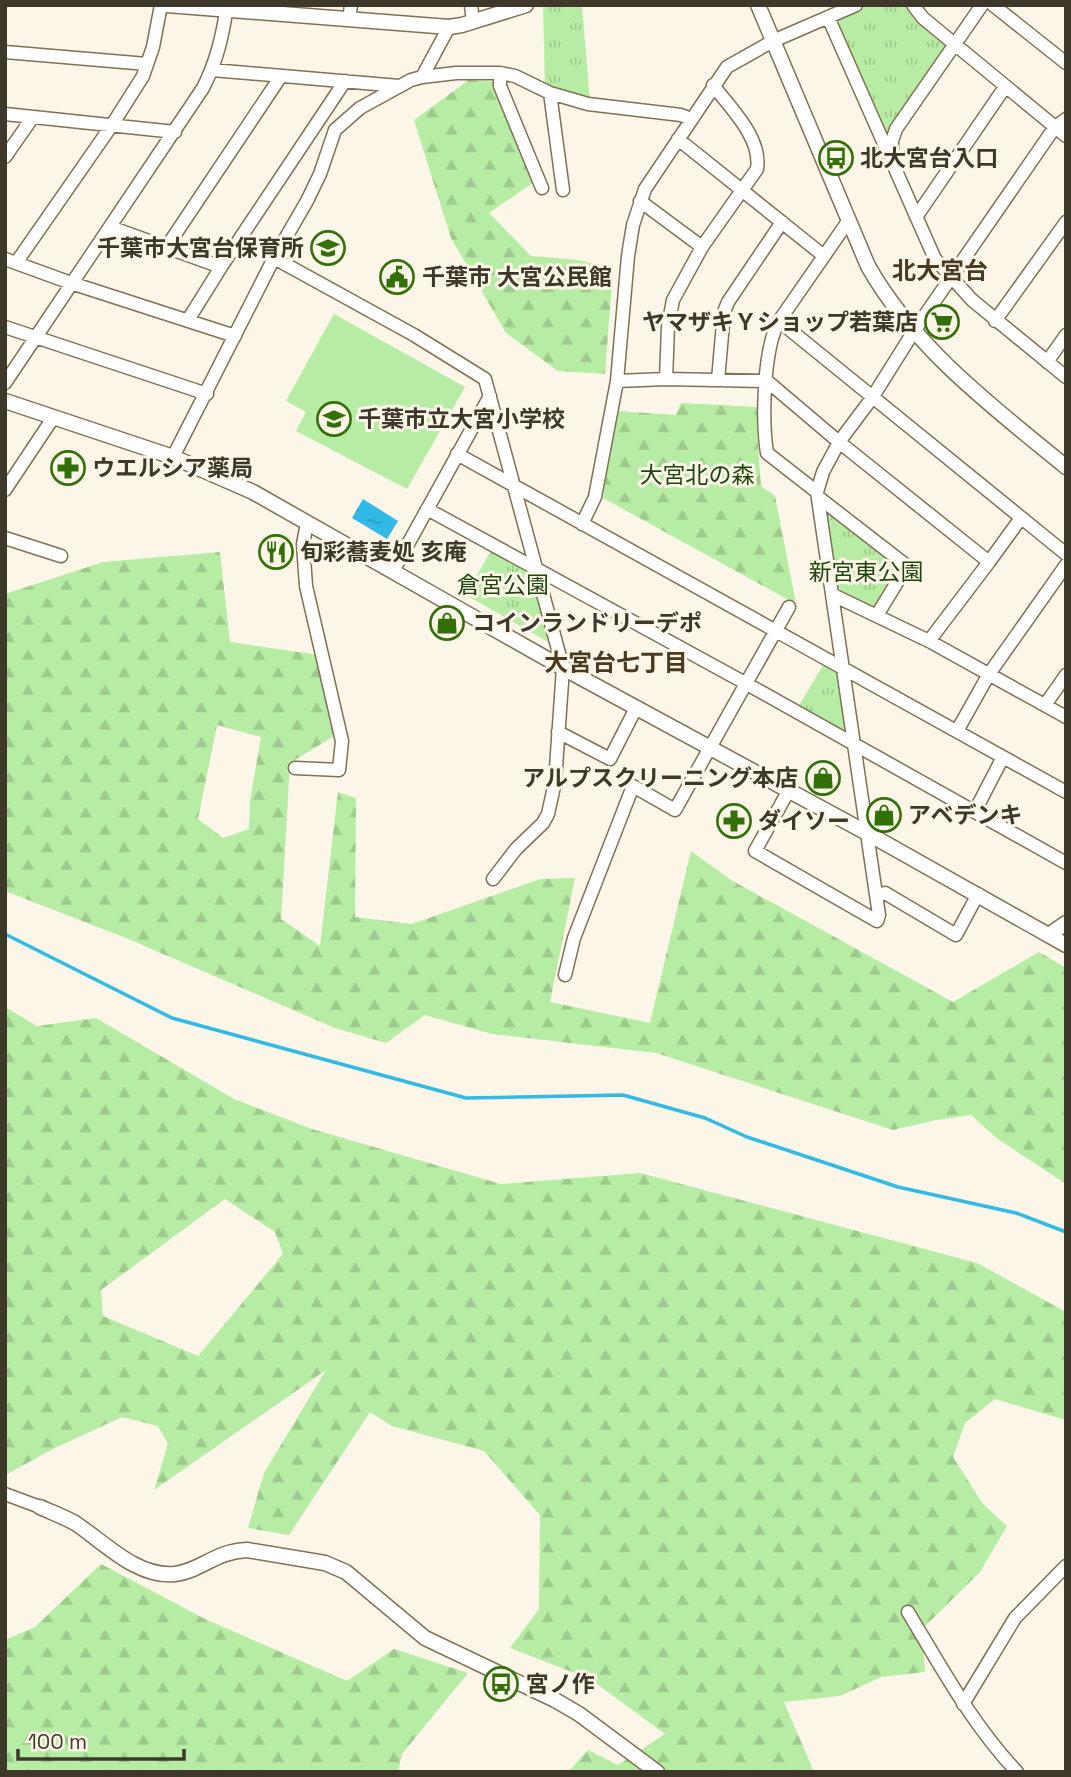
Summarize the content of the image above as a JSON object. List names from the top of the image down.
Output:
{
  "districts": ["北大宮台", "大宮台七丁目"],
  "parks": ["大宮北の森", "新宮東公園", "倉宮公園"],
  "places": {
    "bus stop": ["北大宮台入口", "宮ノ作"],
    "school or university": ["千葉市大宮台保育所", "千葉市立大宮小学校"],
    "public building": ["千葉市 大宮公民館"],
    "supermarket": ["ヤマザキＹショップ若葉店"],
    "pharmacy": ["ウエルシア薬局", "ダイソー"],
    "restaurant": ["旬彩蕎麦処 亥庵"],
    "shop": ["コインランドリーデポ", "アルプスクリーニング本店", "アベデンキ"]
  },
  "scale_bar": "100 m"
}
